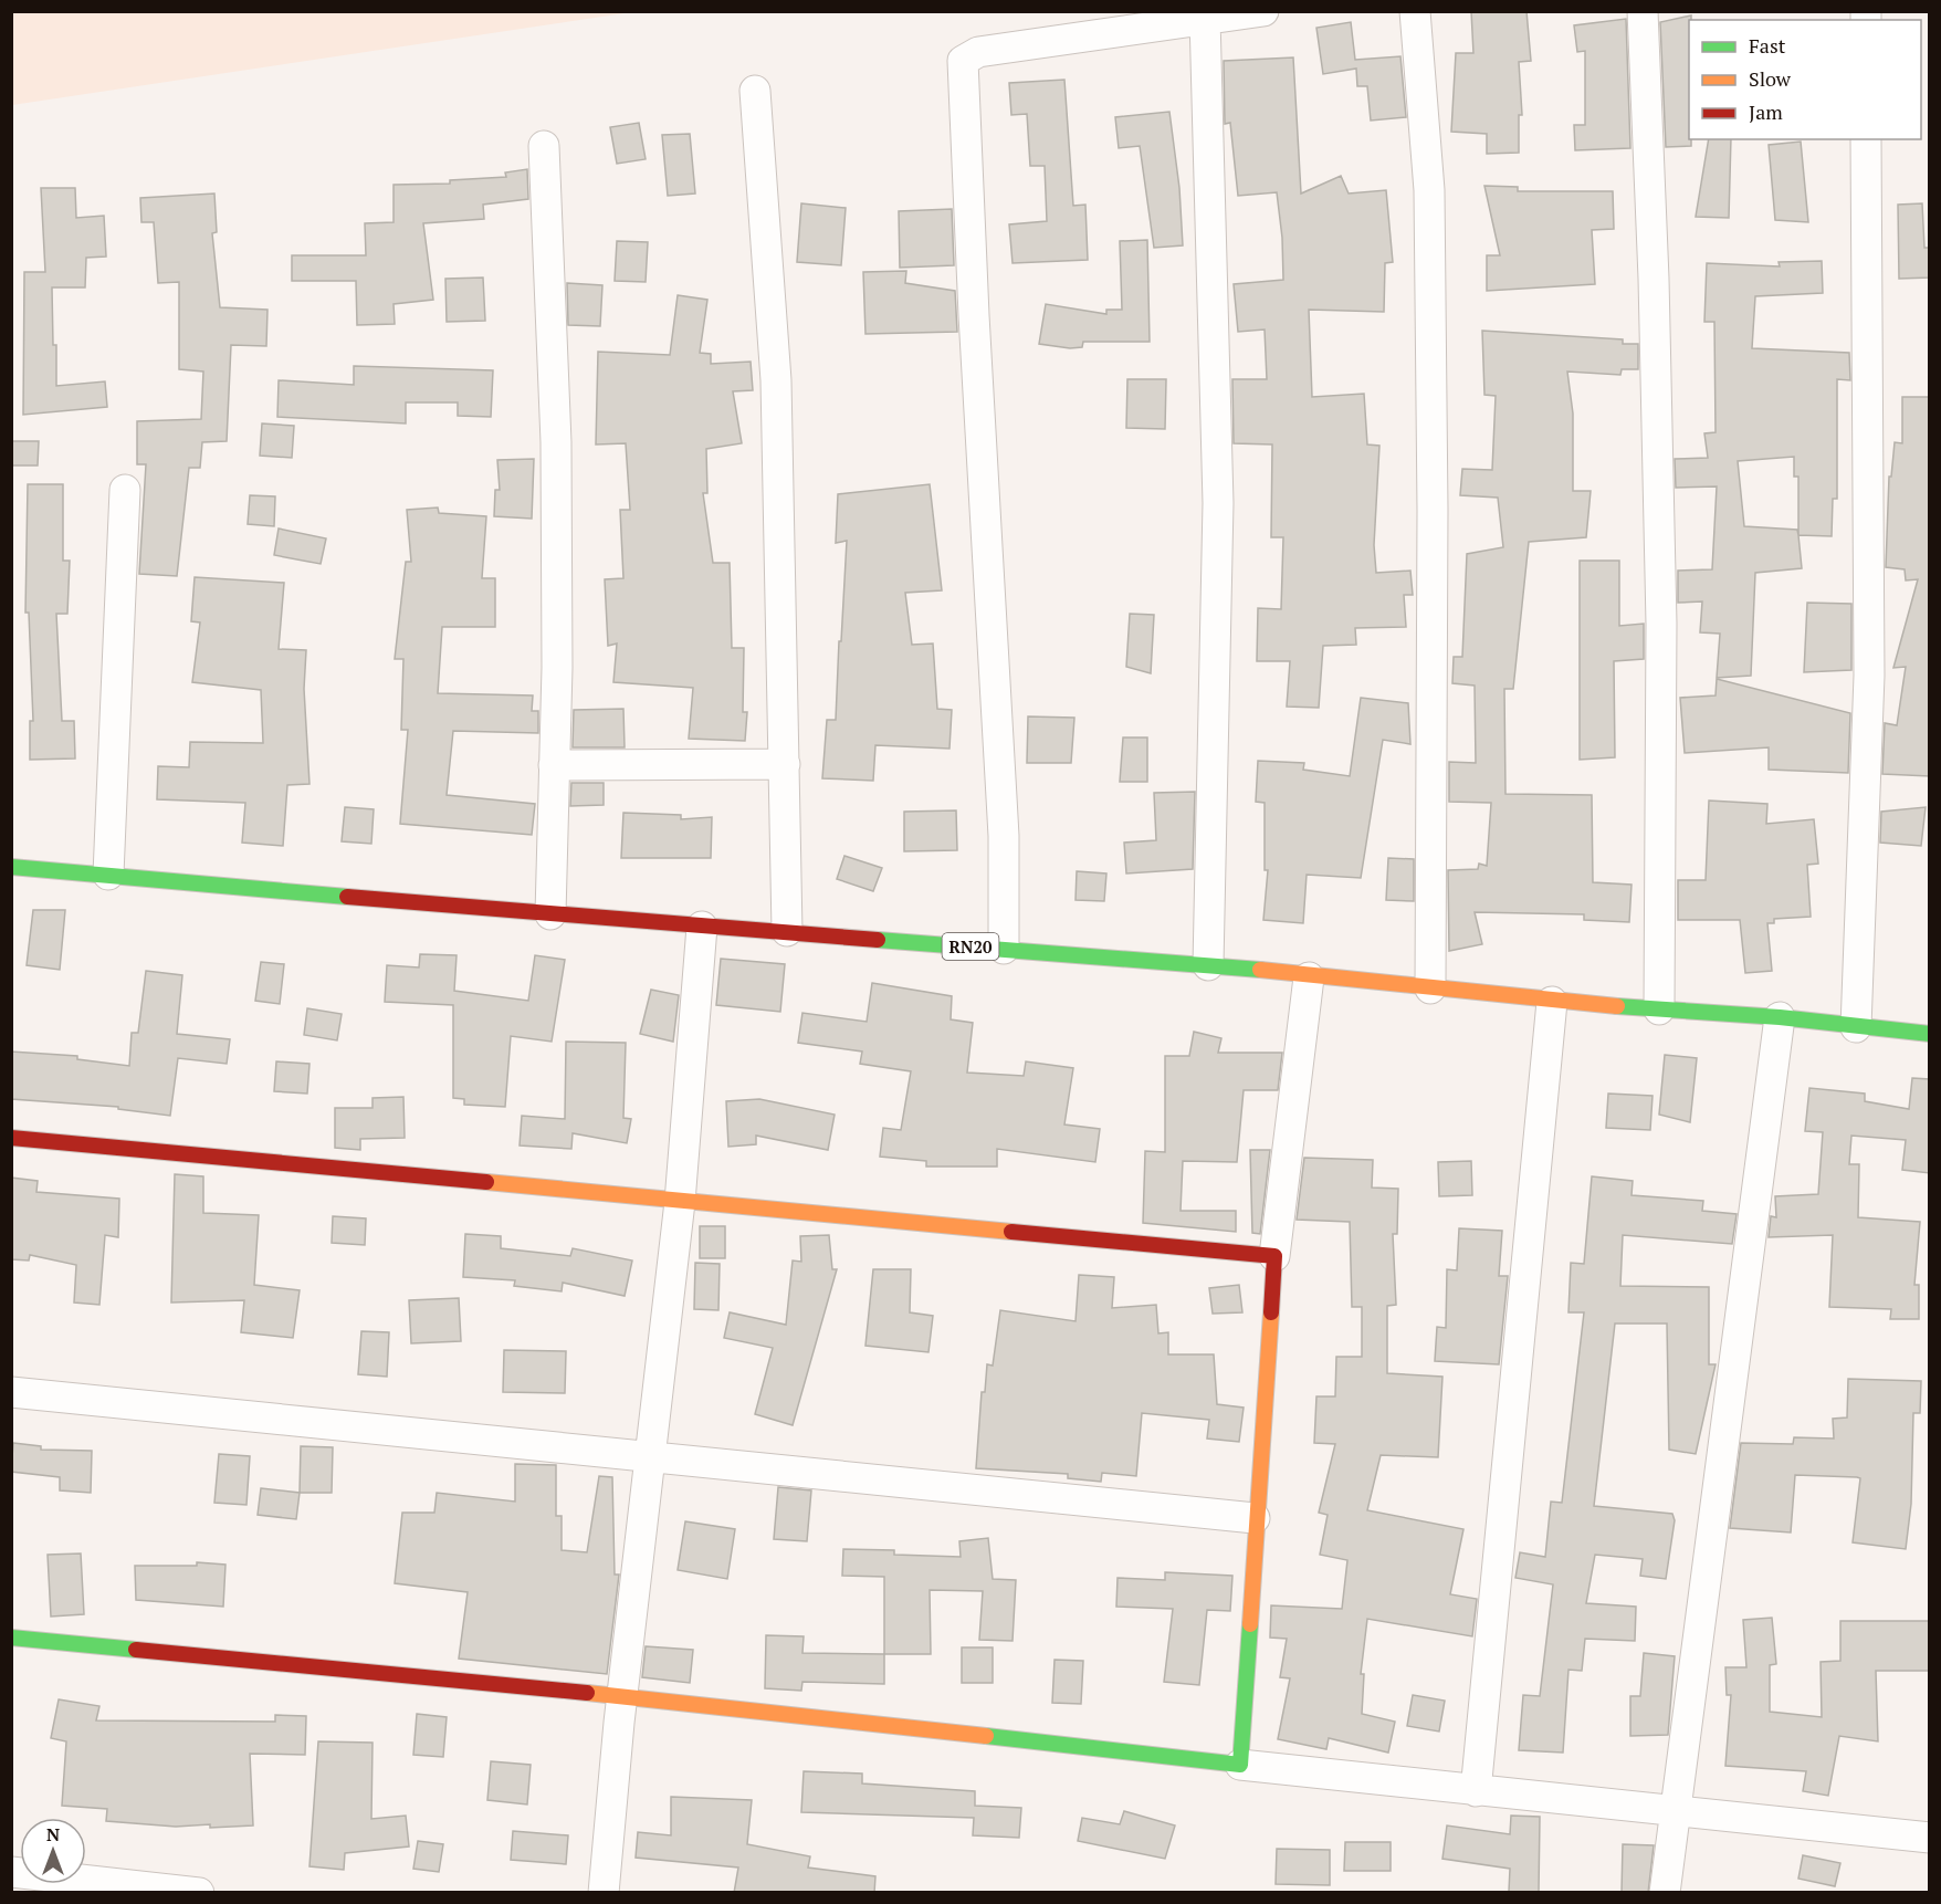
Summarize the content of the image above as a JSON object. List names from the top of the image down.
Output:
{
  "streets": {
    "street": ["RN20"]
  },
  "legend": ["Fast", "Slow", "Jam"],
  "north": "top"
}
